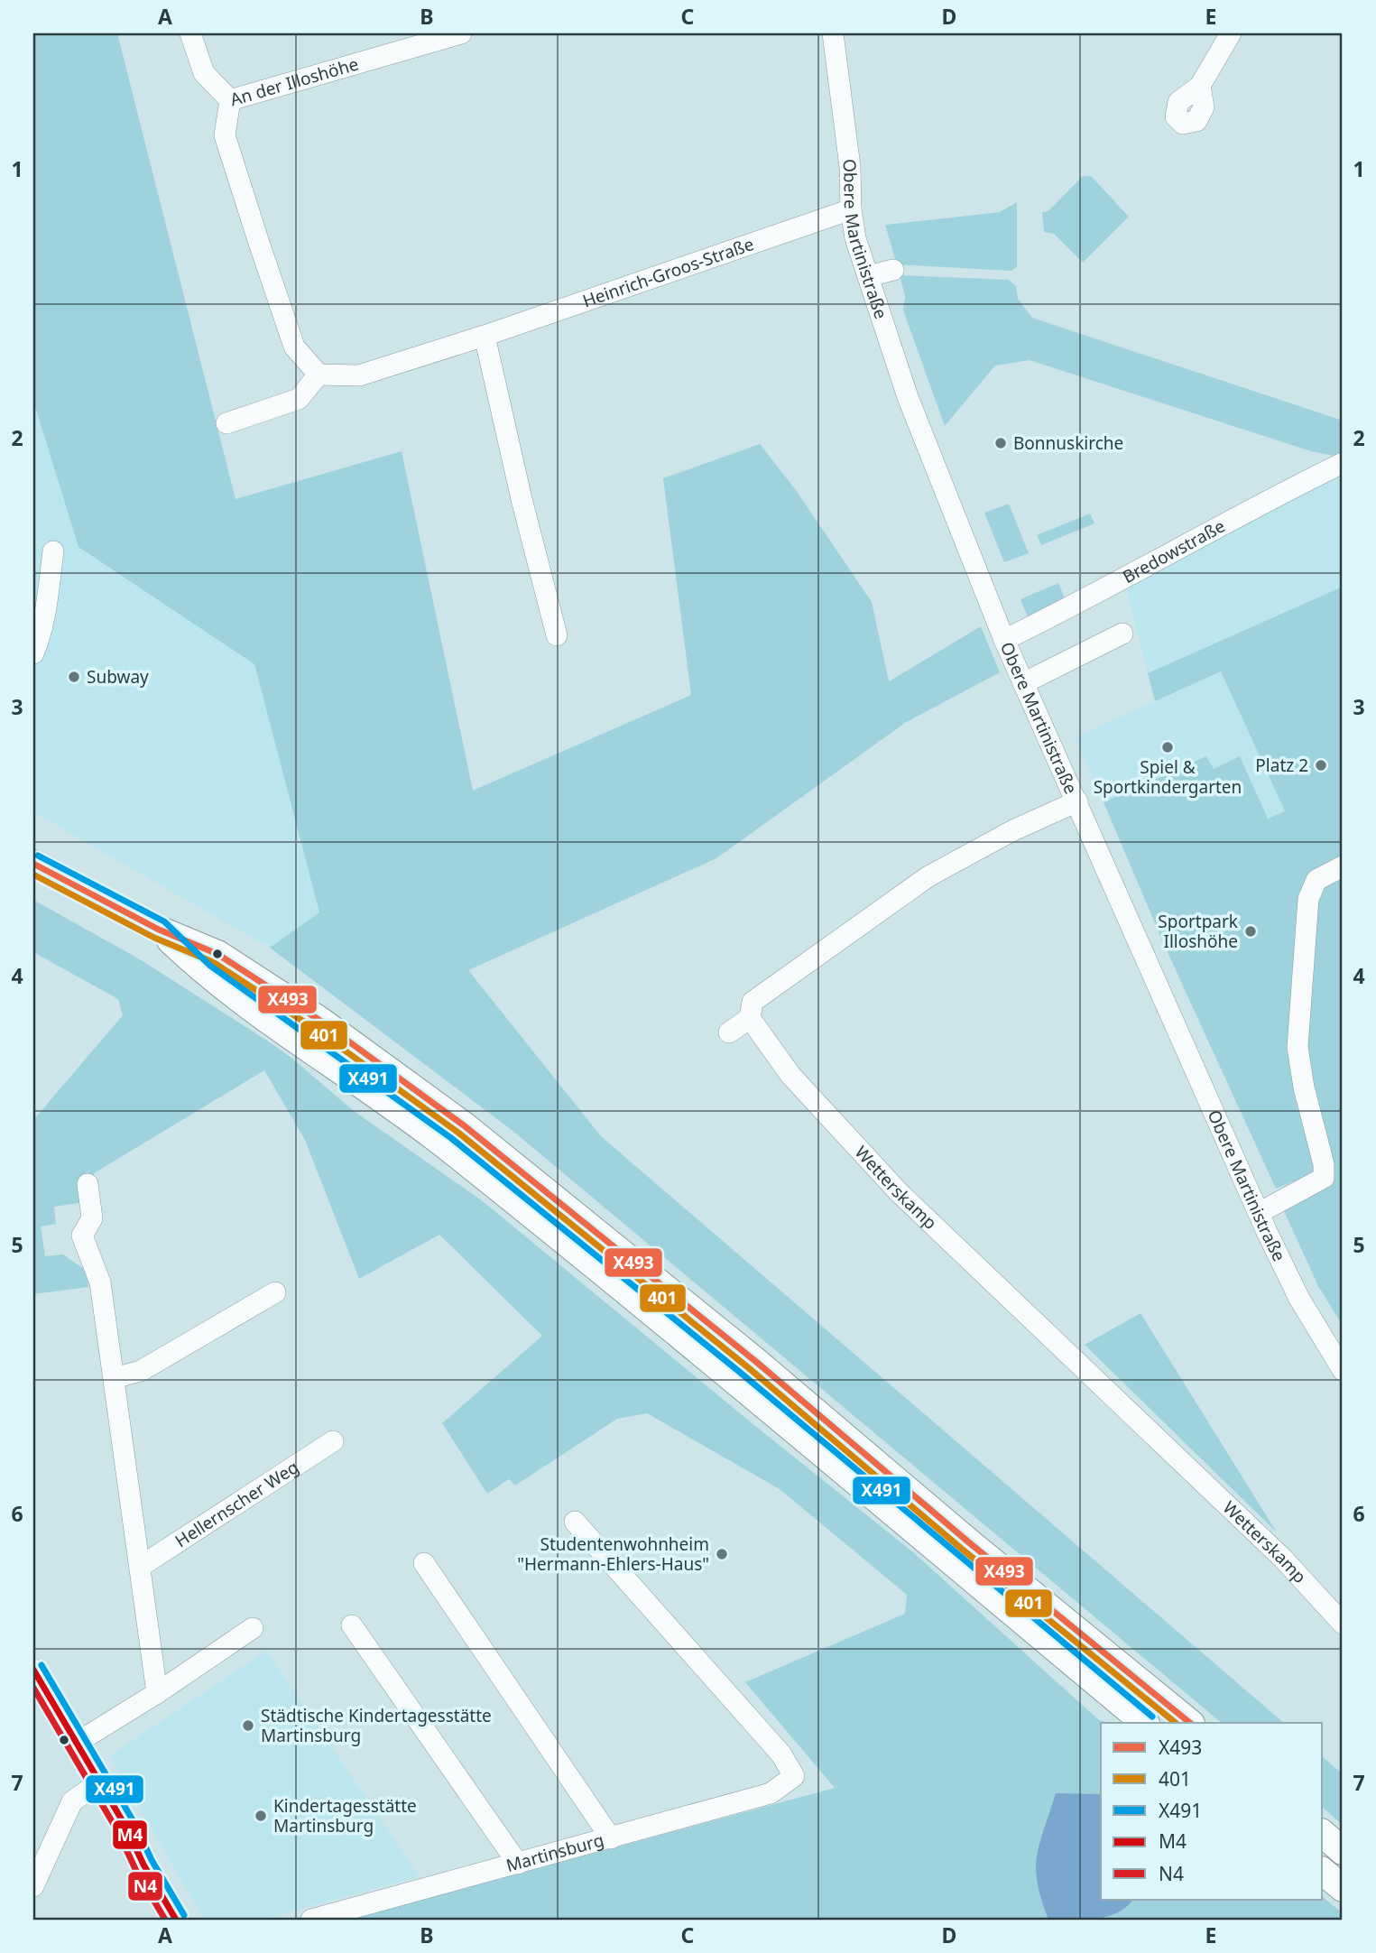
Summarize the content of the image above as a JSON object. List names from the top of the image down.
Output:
{
  "streets": {
    "street": [
      "An der Illoshöhe",
      "Obere Martinistraße",
      "Heinrich-Groos-Straße",
      "Bredowstraße",
      "Wetterskamp",
      "Hellernscher Weg",
      "Martinsburg"
    ]
  },
  "crossings": [
    ["An der Illoshöhe", "Heinrich-Groos-Straße"],
    ["Obere Martinistraße", "Heinrich-Groos-Straße"],
    ["Obere Martinistraße", "Bredowstraße"]
  ],
  "places": [
    "Bonnuskirche",
    "Subway",
    "Spiel & Sportkindergarten",
    "Platz 2",
    "Sportpark Illoshöhe",
    "Studentenwohnheim \"Hermann-Ehlers-Haus\"",
    "Städtische Kindertagesstätte Martinsburg",
    "Kindertagesstätte Martinsburg"
  ],
  "lines": [
    "transit line X491",
    "transit line X493",
    "transit line 401",
    "transit line M4",
    "transit line N4"
  ],
  "legend": [
    "X493",
    "401",
    "X491",
    "M4",
    "N4"
  ],
  "grid": {
    "columns": [
      "A",
      "B",
      "C",
      "D",
      "E"
    ],
    "rows": [
      "1",
      "2",
      "3",
      "4",
      "5",
      "6",
      "7"
    ]
  }
}
